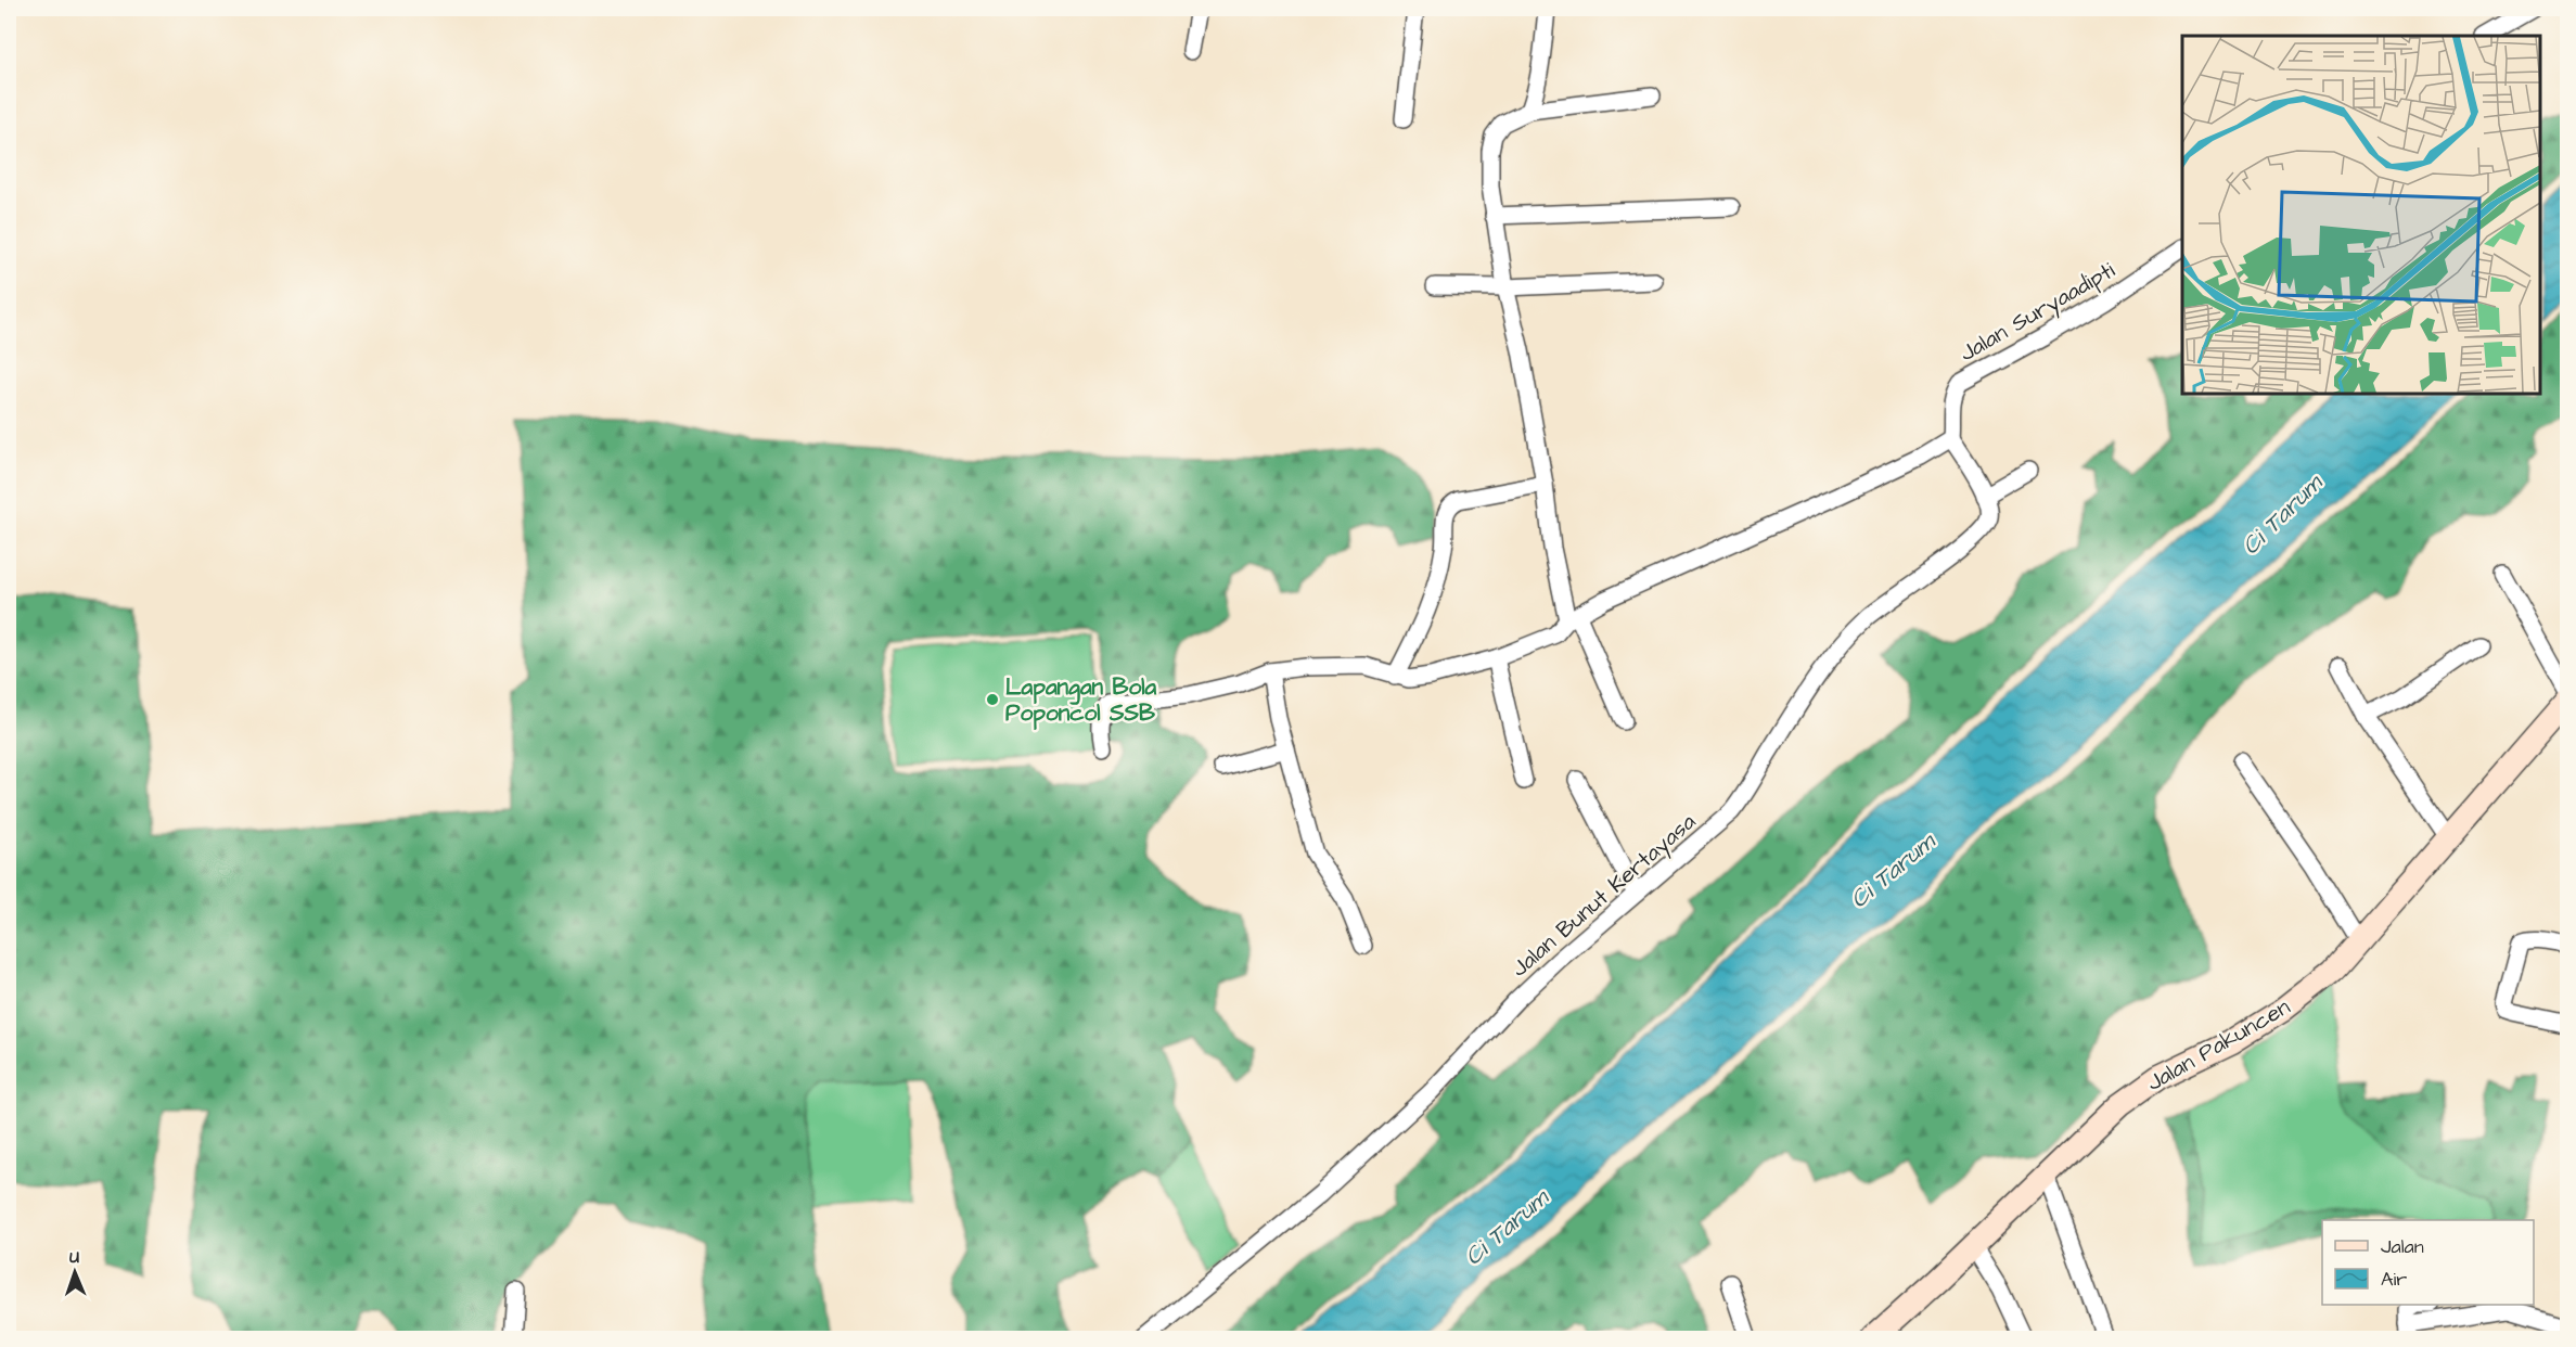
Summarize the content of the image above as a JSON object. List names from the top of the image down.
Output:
{
  "streets": {
    "street": ["Jalan Suryaadipti", "Jalan Bunut Kertayasa", "Jalan Pakuncen"]
  },
  "crossings": [
    ["Jalan Suryaadipti", "Jalan Bunut Kertayasa"]
  ],
  "water": ["Ci Tarum"],
  "places": ["Lapangan Bola Poponcol SSB"],
  "legend": ["Jalan", "Air"],
  "north": "top"
}
